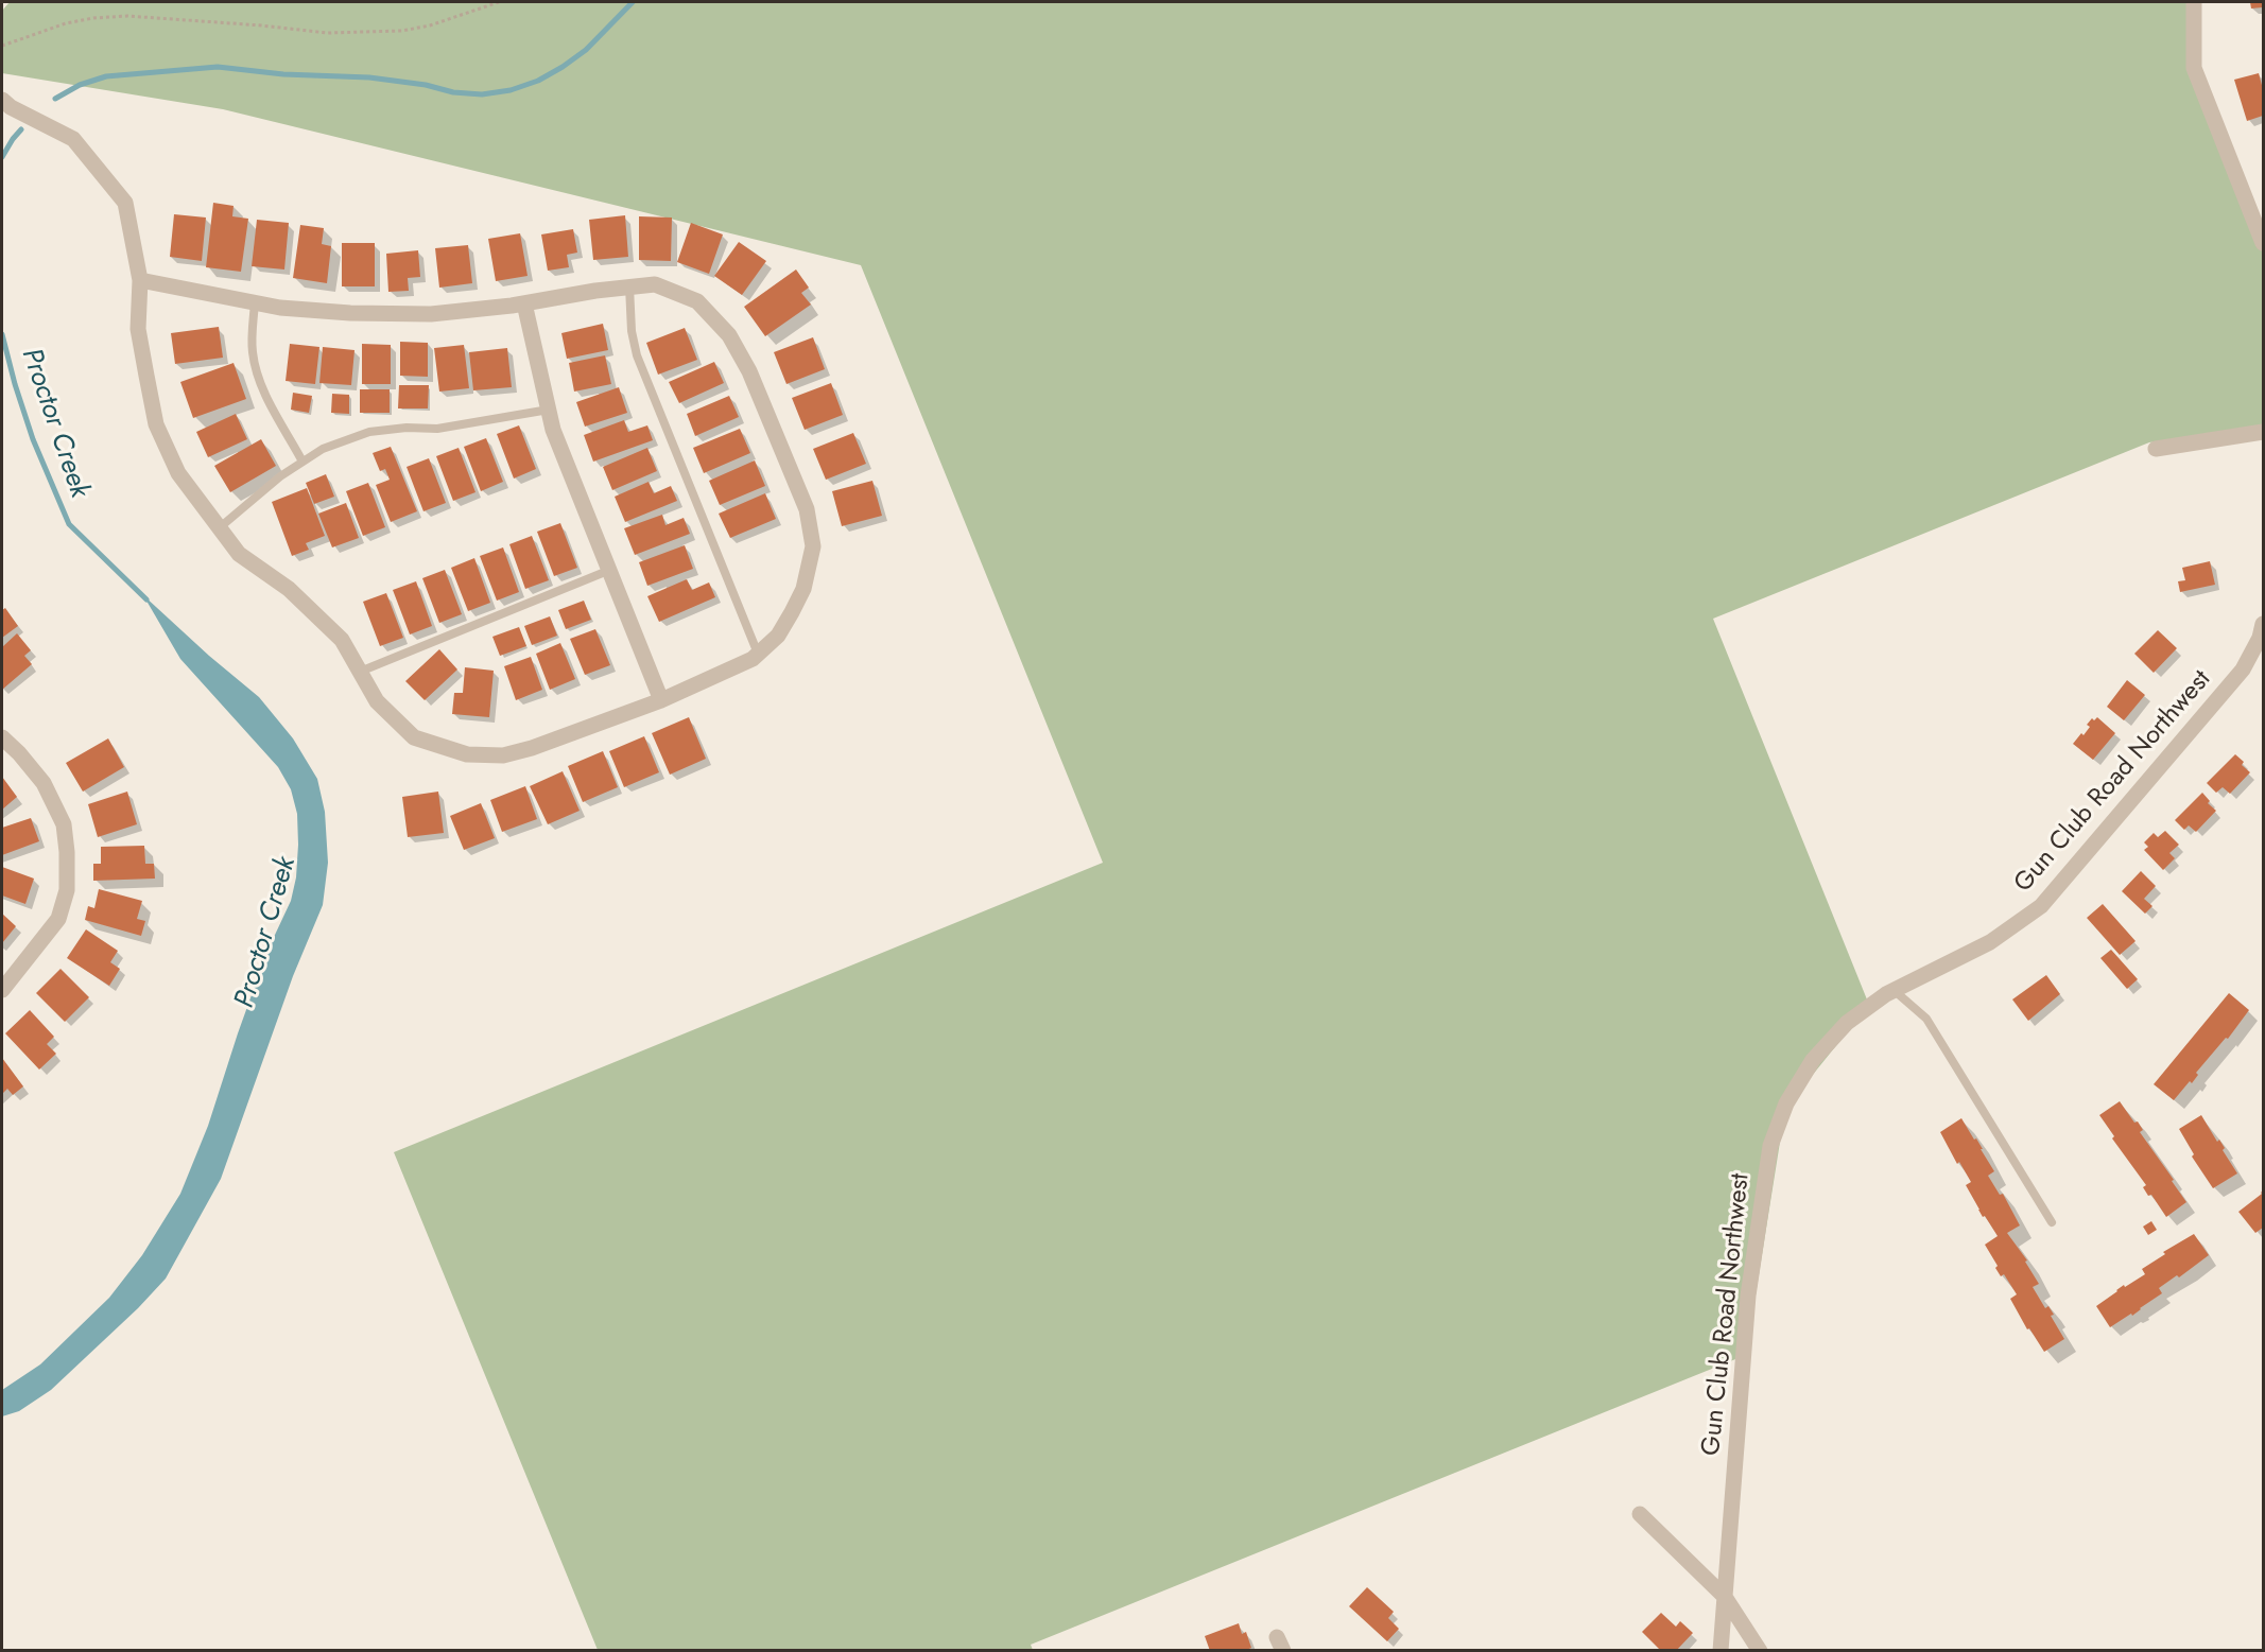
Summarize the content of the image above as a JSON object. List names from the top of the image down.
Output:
{
  "streets": {
    "street": ["Gun Club Road Northwest"]
  },
  "water": ["Proctor Creek"]
}
